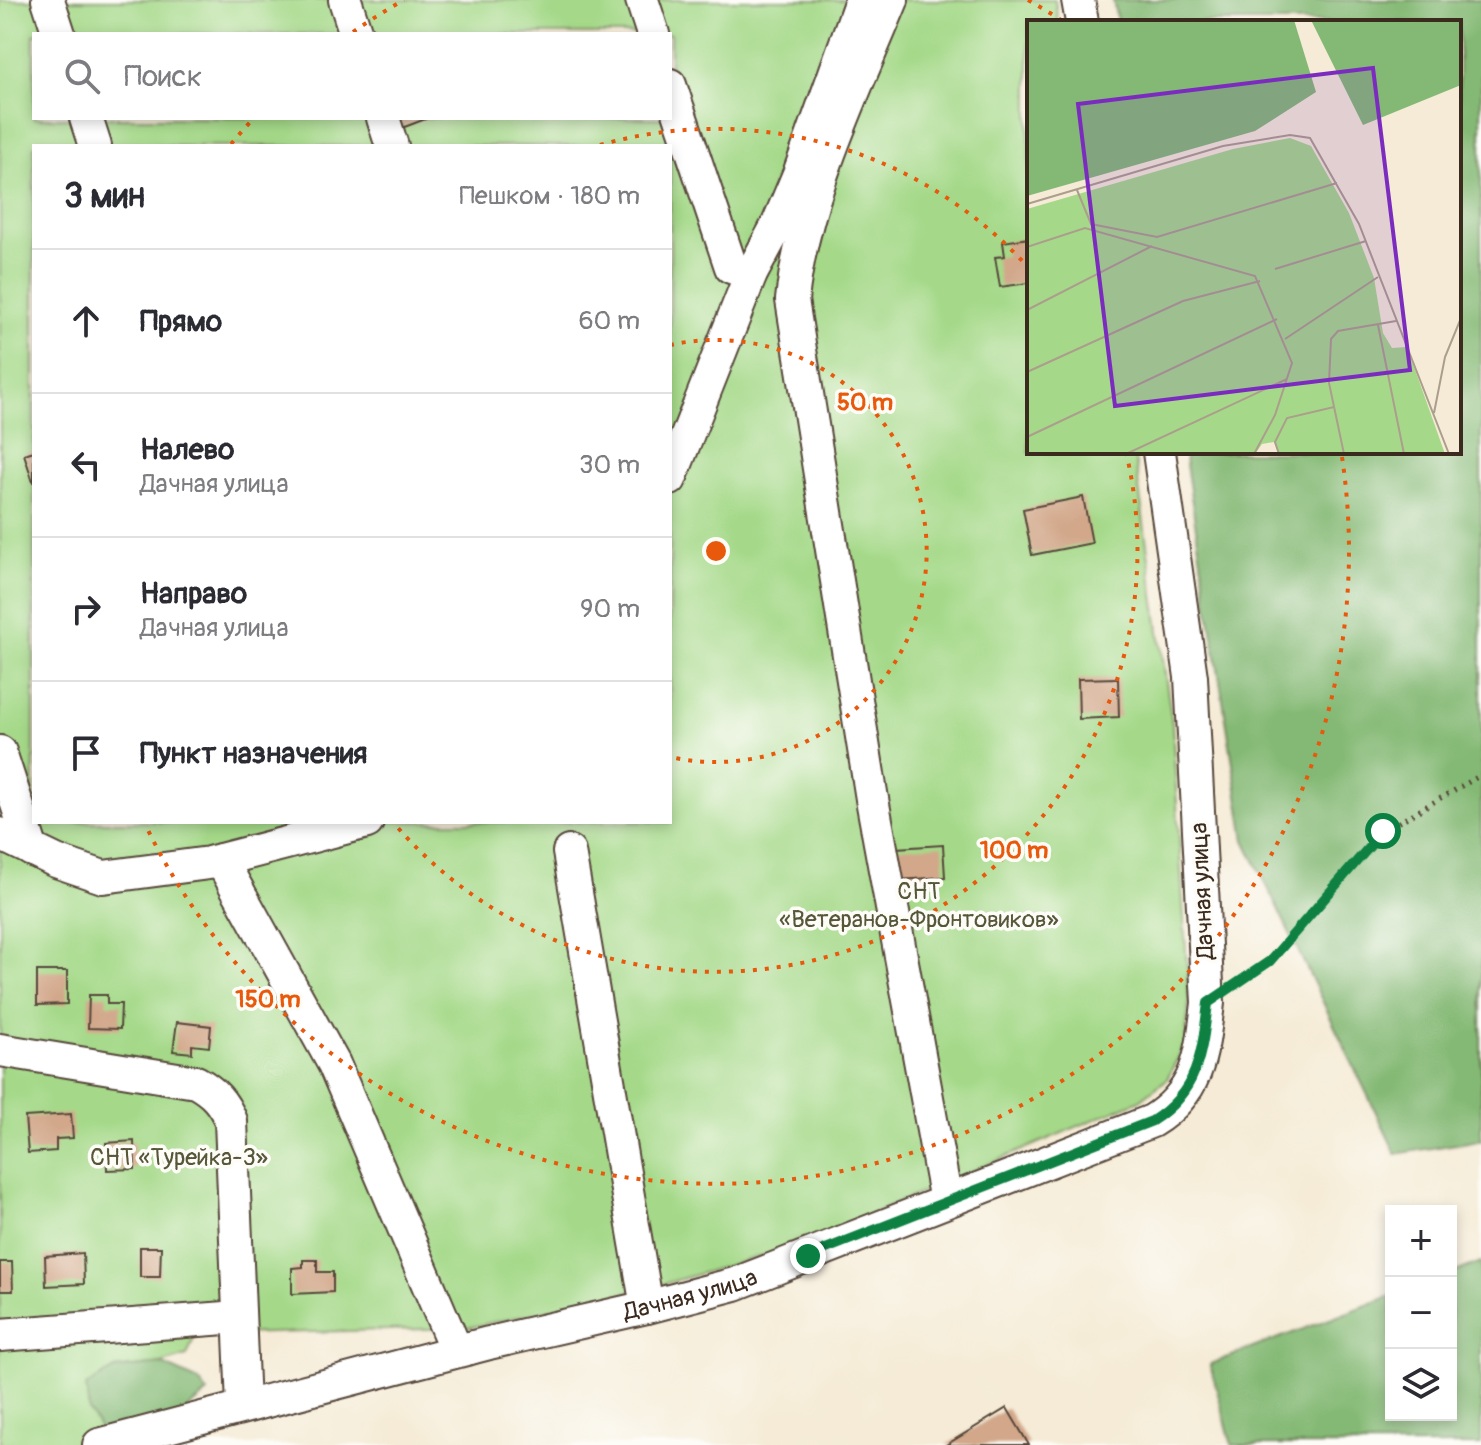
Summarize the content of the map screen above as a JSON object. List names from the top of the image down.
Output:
{
  "streets": {
    "street": ["Дачная улица"]
  },
  "parks": ["СНТ «Ветеранов-Фронтовиков»", "СНТ «Турейка-3»"],
  "page": {
    "search": "Поиск",
    "heading": ["3 мин", "Пешком · 180 m"],
    "list": [
      ["Прямо", "60 m"],
      ["Налево", "Дачная улица", "30 m"],
      ["Направо", "Дачная улица", "90 m"],
      "Пункт назначения"
    ],
    "map_buttons": ["+", "−"]
  },
  "rings": ["50 m", "100 m", "150 m"]
}
